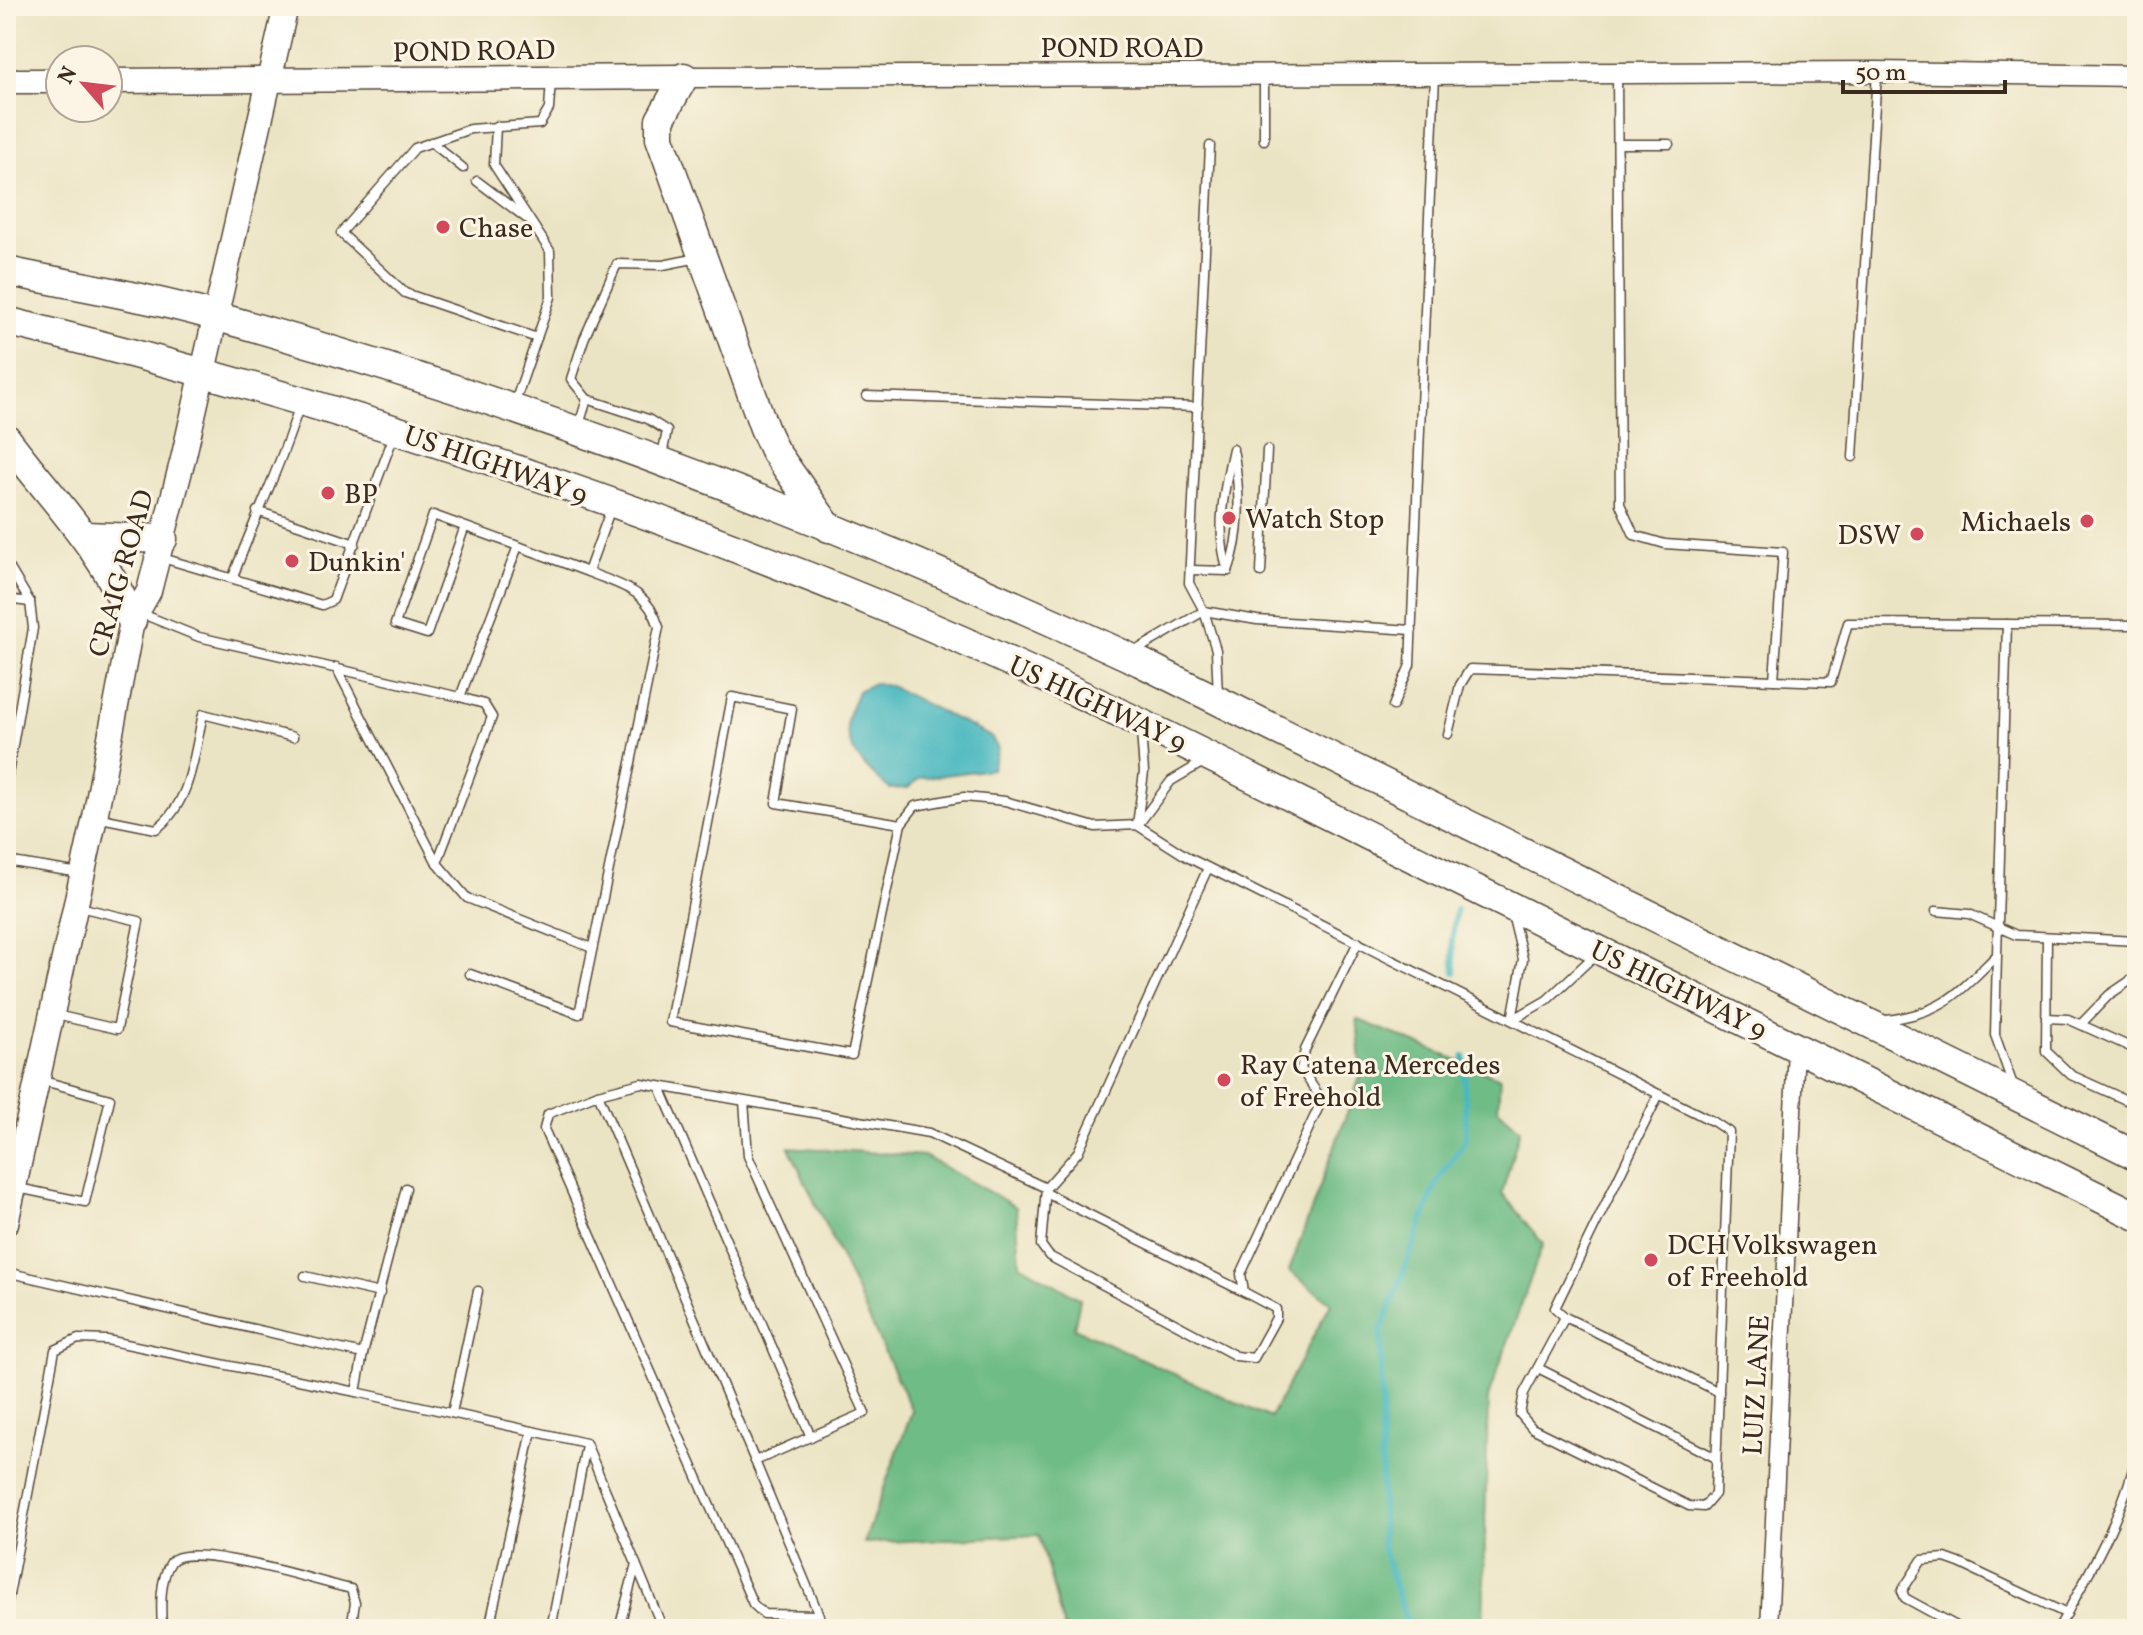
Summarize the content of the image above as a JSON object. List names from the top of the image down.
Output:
{
  "streets": {
    "highway": ["US HIGHWAY 9"],
    "main road": ["POND ROAD", "CRAIG ROAD"],
    "street": ["LUIZ LANE"]
  },
  "crossings": [
    ["POND ROAD", "CRAIG ROAD"],
    ["US HIGHWAY 9", "CRAIG ROAD"],
    ["US HIGHWAY 9", "LUIZ LANE"]
  ],
  "places": [
    "Chase",
    "BP",
    "Watch Stop",
    "Michaels",
    "DSW",
    "Dunkin'",
    "Ray Catena Mercedes of Freehold",
    "DCH Volkswagen of Freehold"
  ],
  "scale_bar": "50 m",
  "north": "top left"
}
